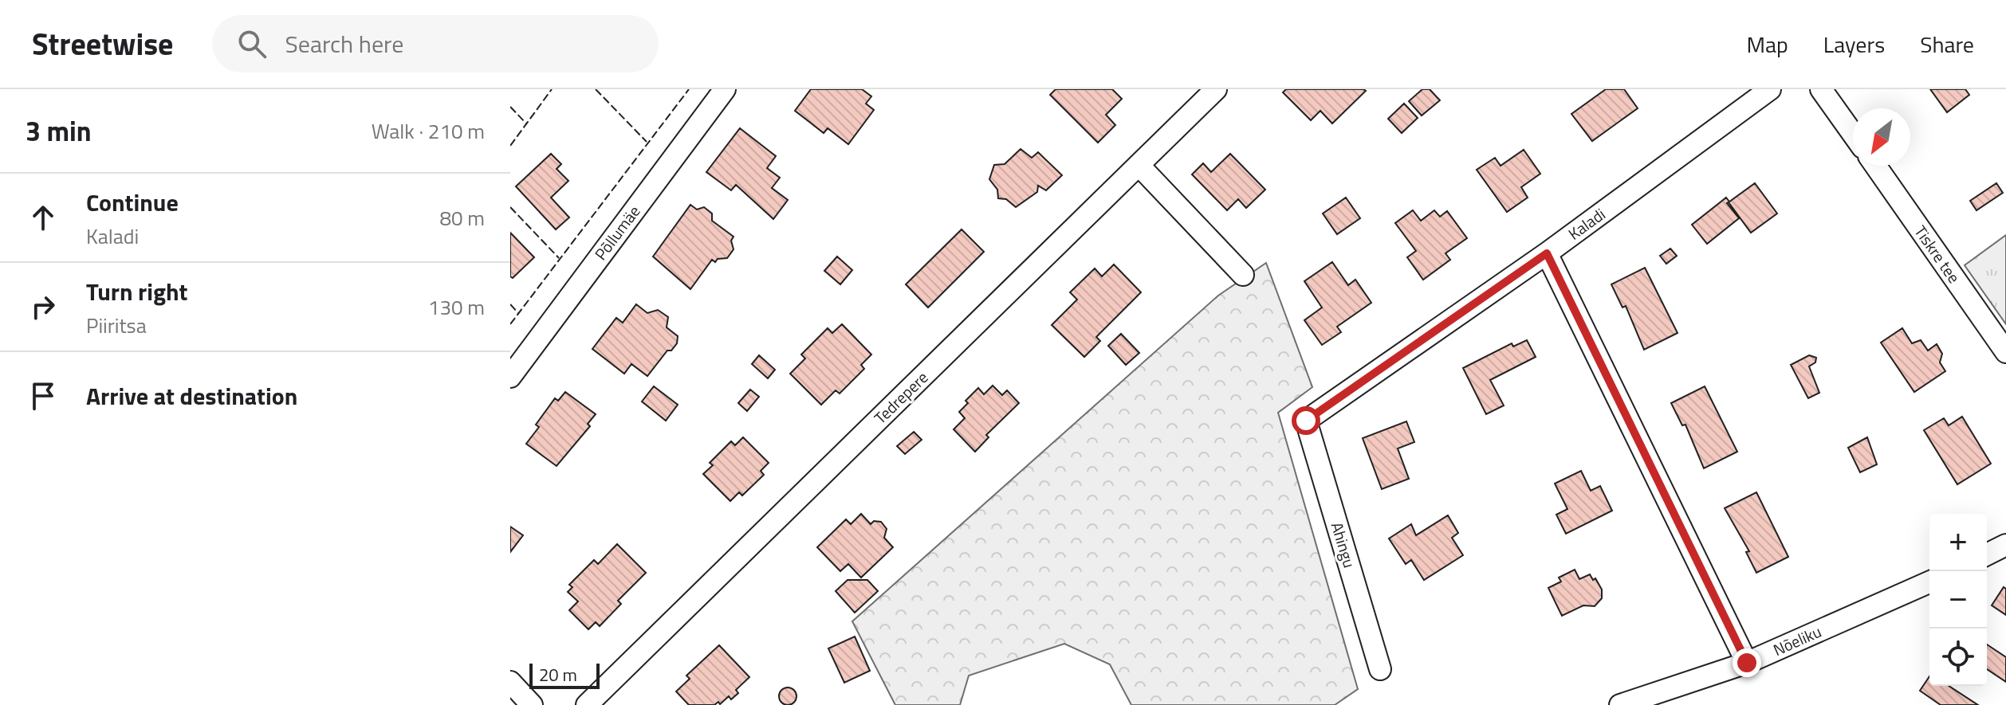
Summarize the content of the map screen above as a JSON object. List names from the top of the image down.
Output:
{
  "streets": {
    "street": [
      "Kaladi",
      "Põllumäe",
      "Tiskre tee",
      "Tedrepere",
      "Ahingu",
      "Nõeliku"
    ]
  },
  "crossings": [
    ["Kaladi", "Ahingu"]
  ],
  "scale_bar": "20 m",
  "north": "bottom left",
  "page": {
    "header": "Streetwise",
    "search": "Search here",
    "nav": ["Map", "Layers", "Share"],
    "heading": ["3 min", "Walk · 210 m"],
    "list": [
      ["Continue", "Kaladi", "80 m"],
      ["Turn right", "Piiritsa", "130 m"],
      "Arrive at destination"
    ],
    "map_buttons": ["+", "−"],
    "scale": "20 m"
  }
}
